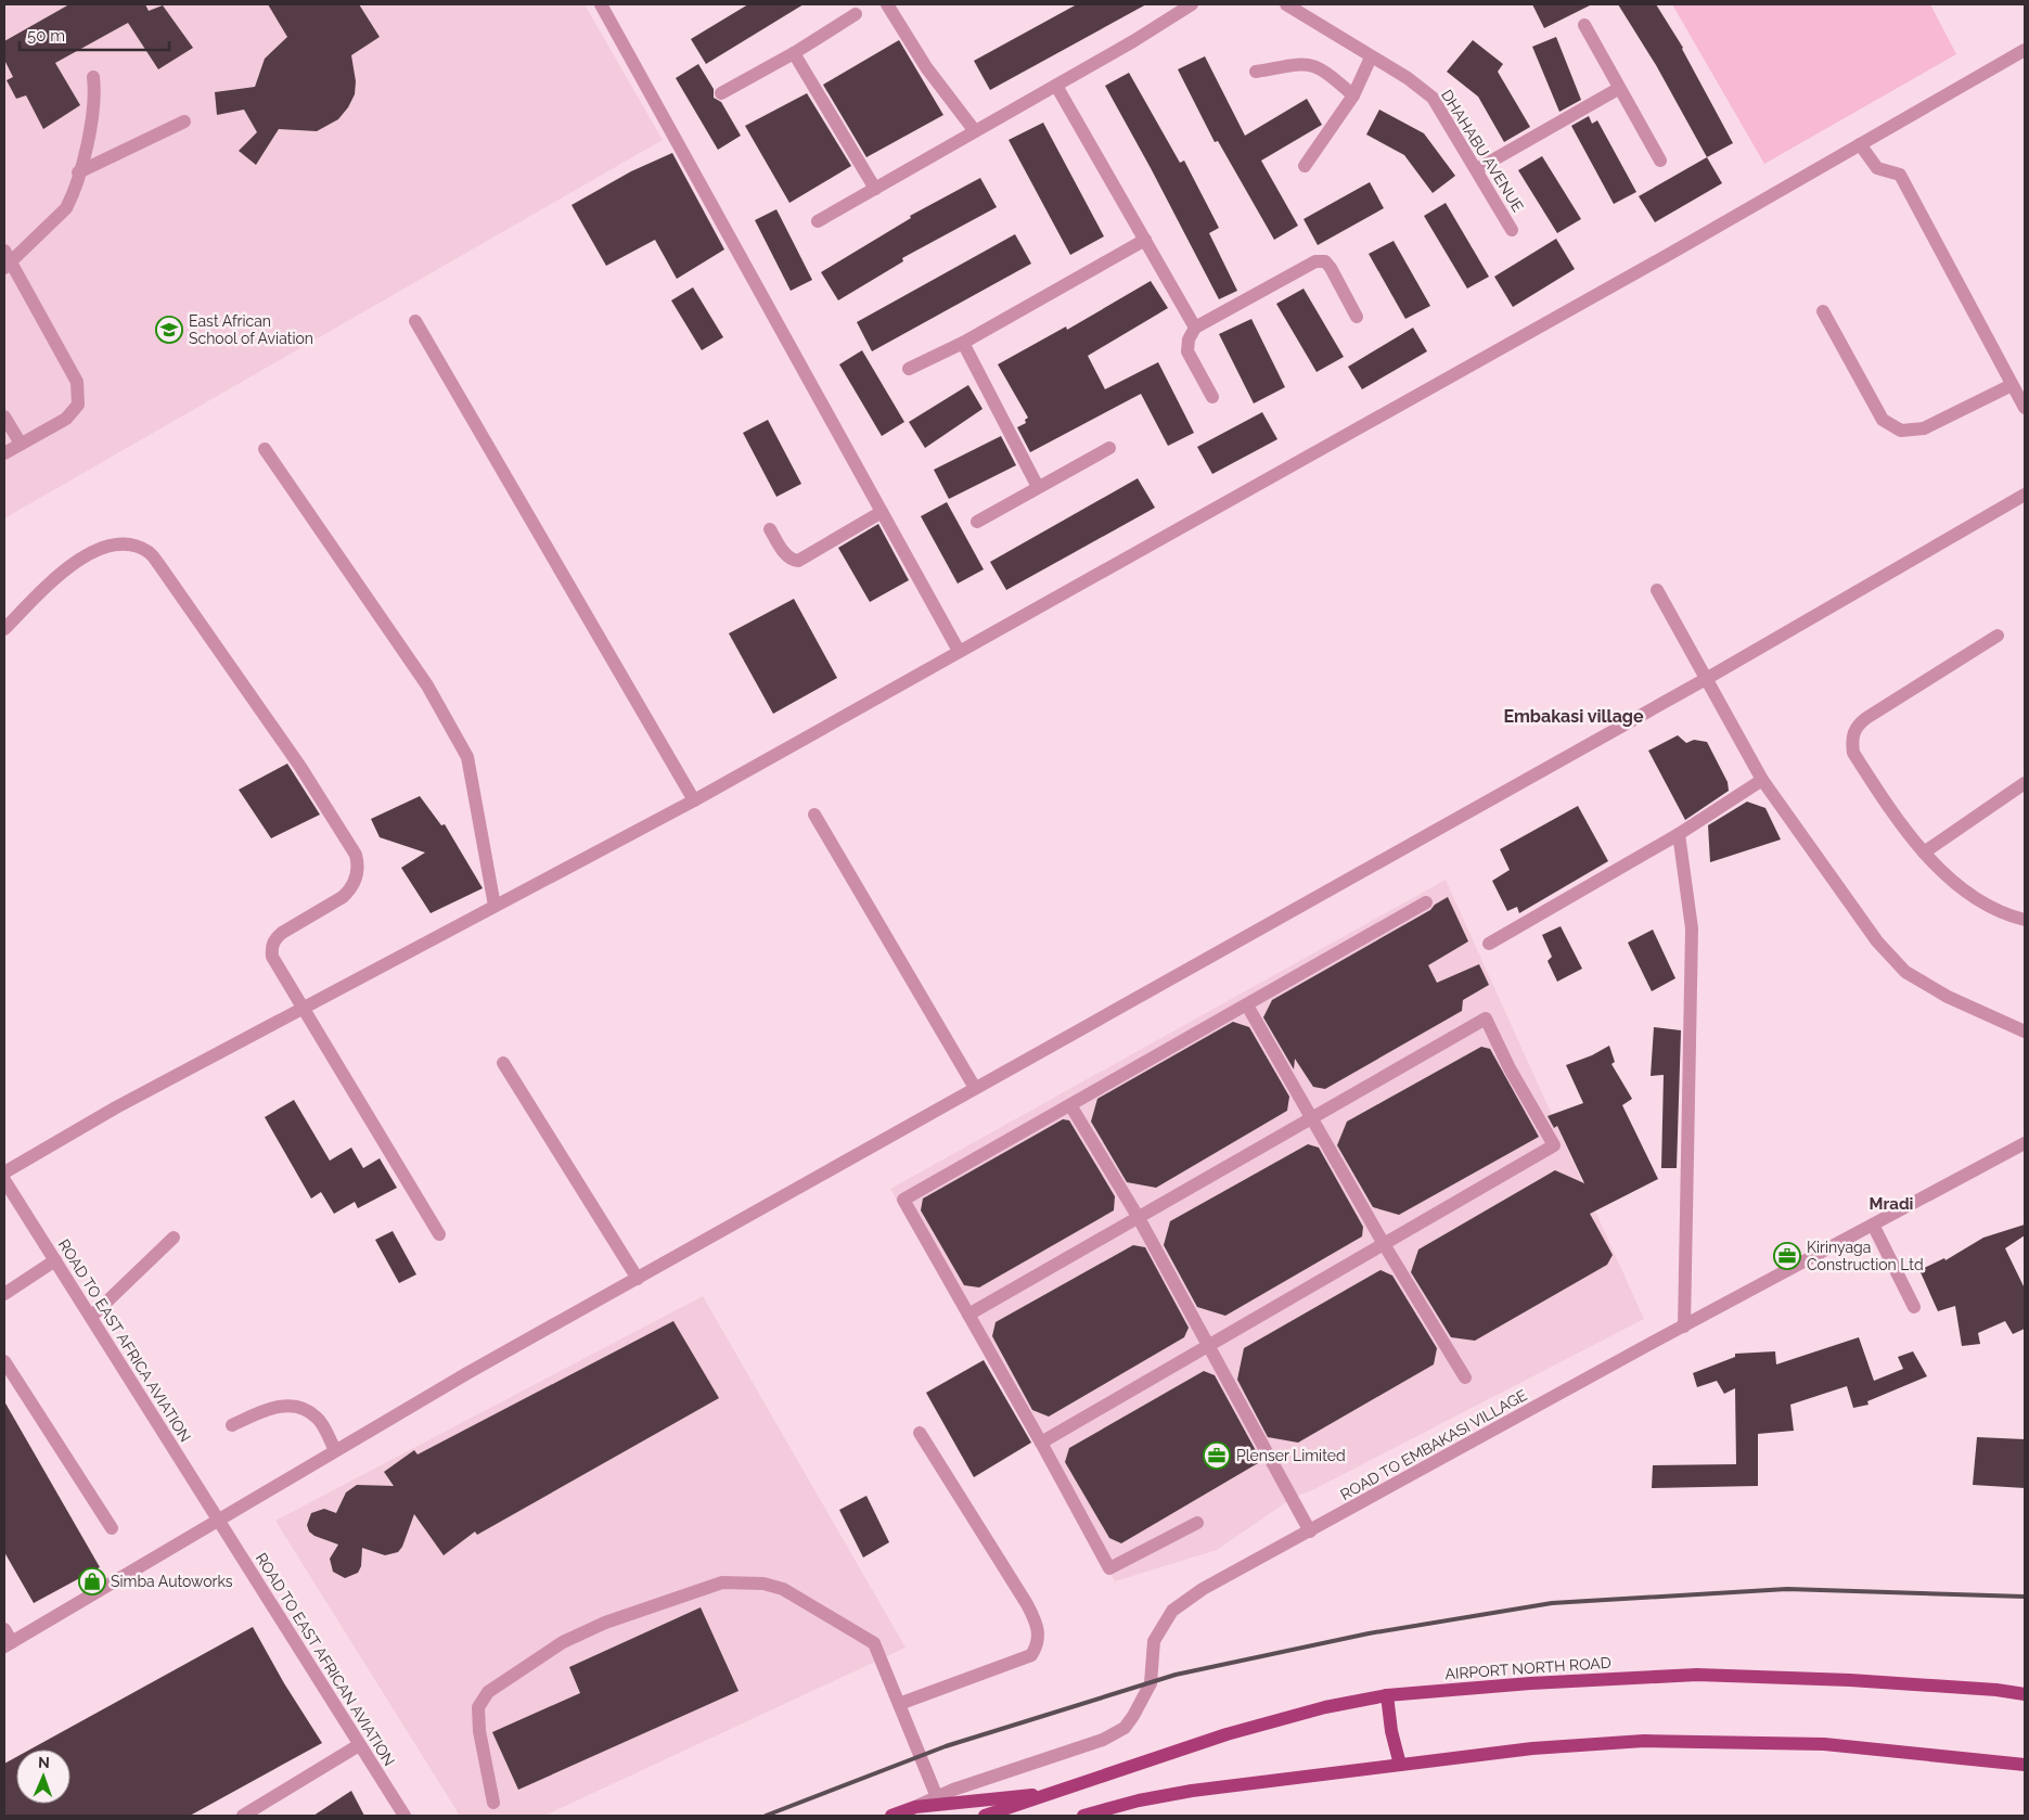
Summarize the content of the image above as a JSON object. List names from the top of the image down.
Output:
{
  "streets": {
    "main road": ["AIRPORT NORTH ROAD"],
    "street": [
      "DHAHABU AVENUE",
      "ROAD TO EAST AFRICA AVIATION",
      "ROAD TO EMBAKASI VILLAGE",
      "ROAD TO EAST AFRICAN AVIATION"
    ]
  },
  "crossings": [
    ["ROAD TO EAST AFRICA AVIATION", "ROAD TO EAST AFRICAN AVIATION"],
    ["ROAD TO EMBAKASI VILLAGE", "AIRPORT NORTH ROAD"]
  ],
  "districts": ["Embakasi village", "Mradi"],
  "places": {
    "school or university": ["East African School of Aviation"],
    "office": ["Kirinyaga Construction Ltd", "Plenser Limited"],
    "shop": ["Simba Autoworks"]
  },
  "scale_bar": "50 m",
  "north": "top"
}
